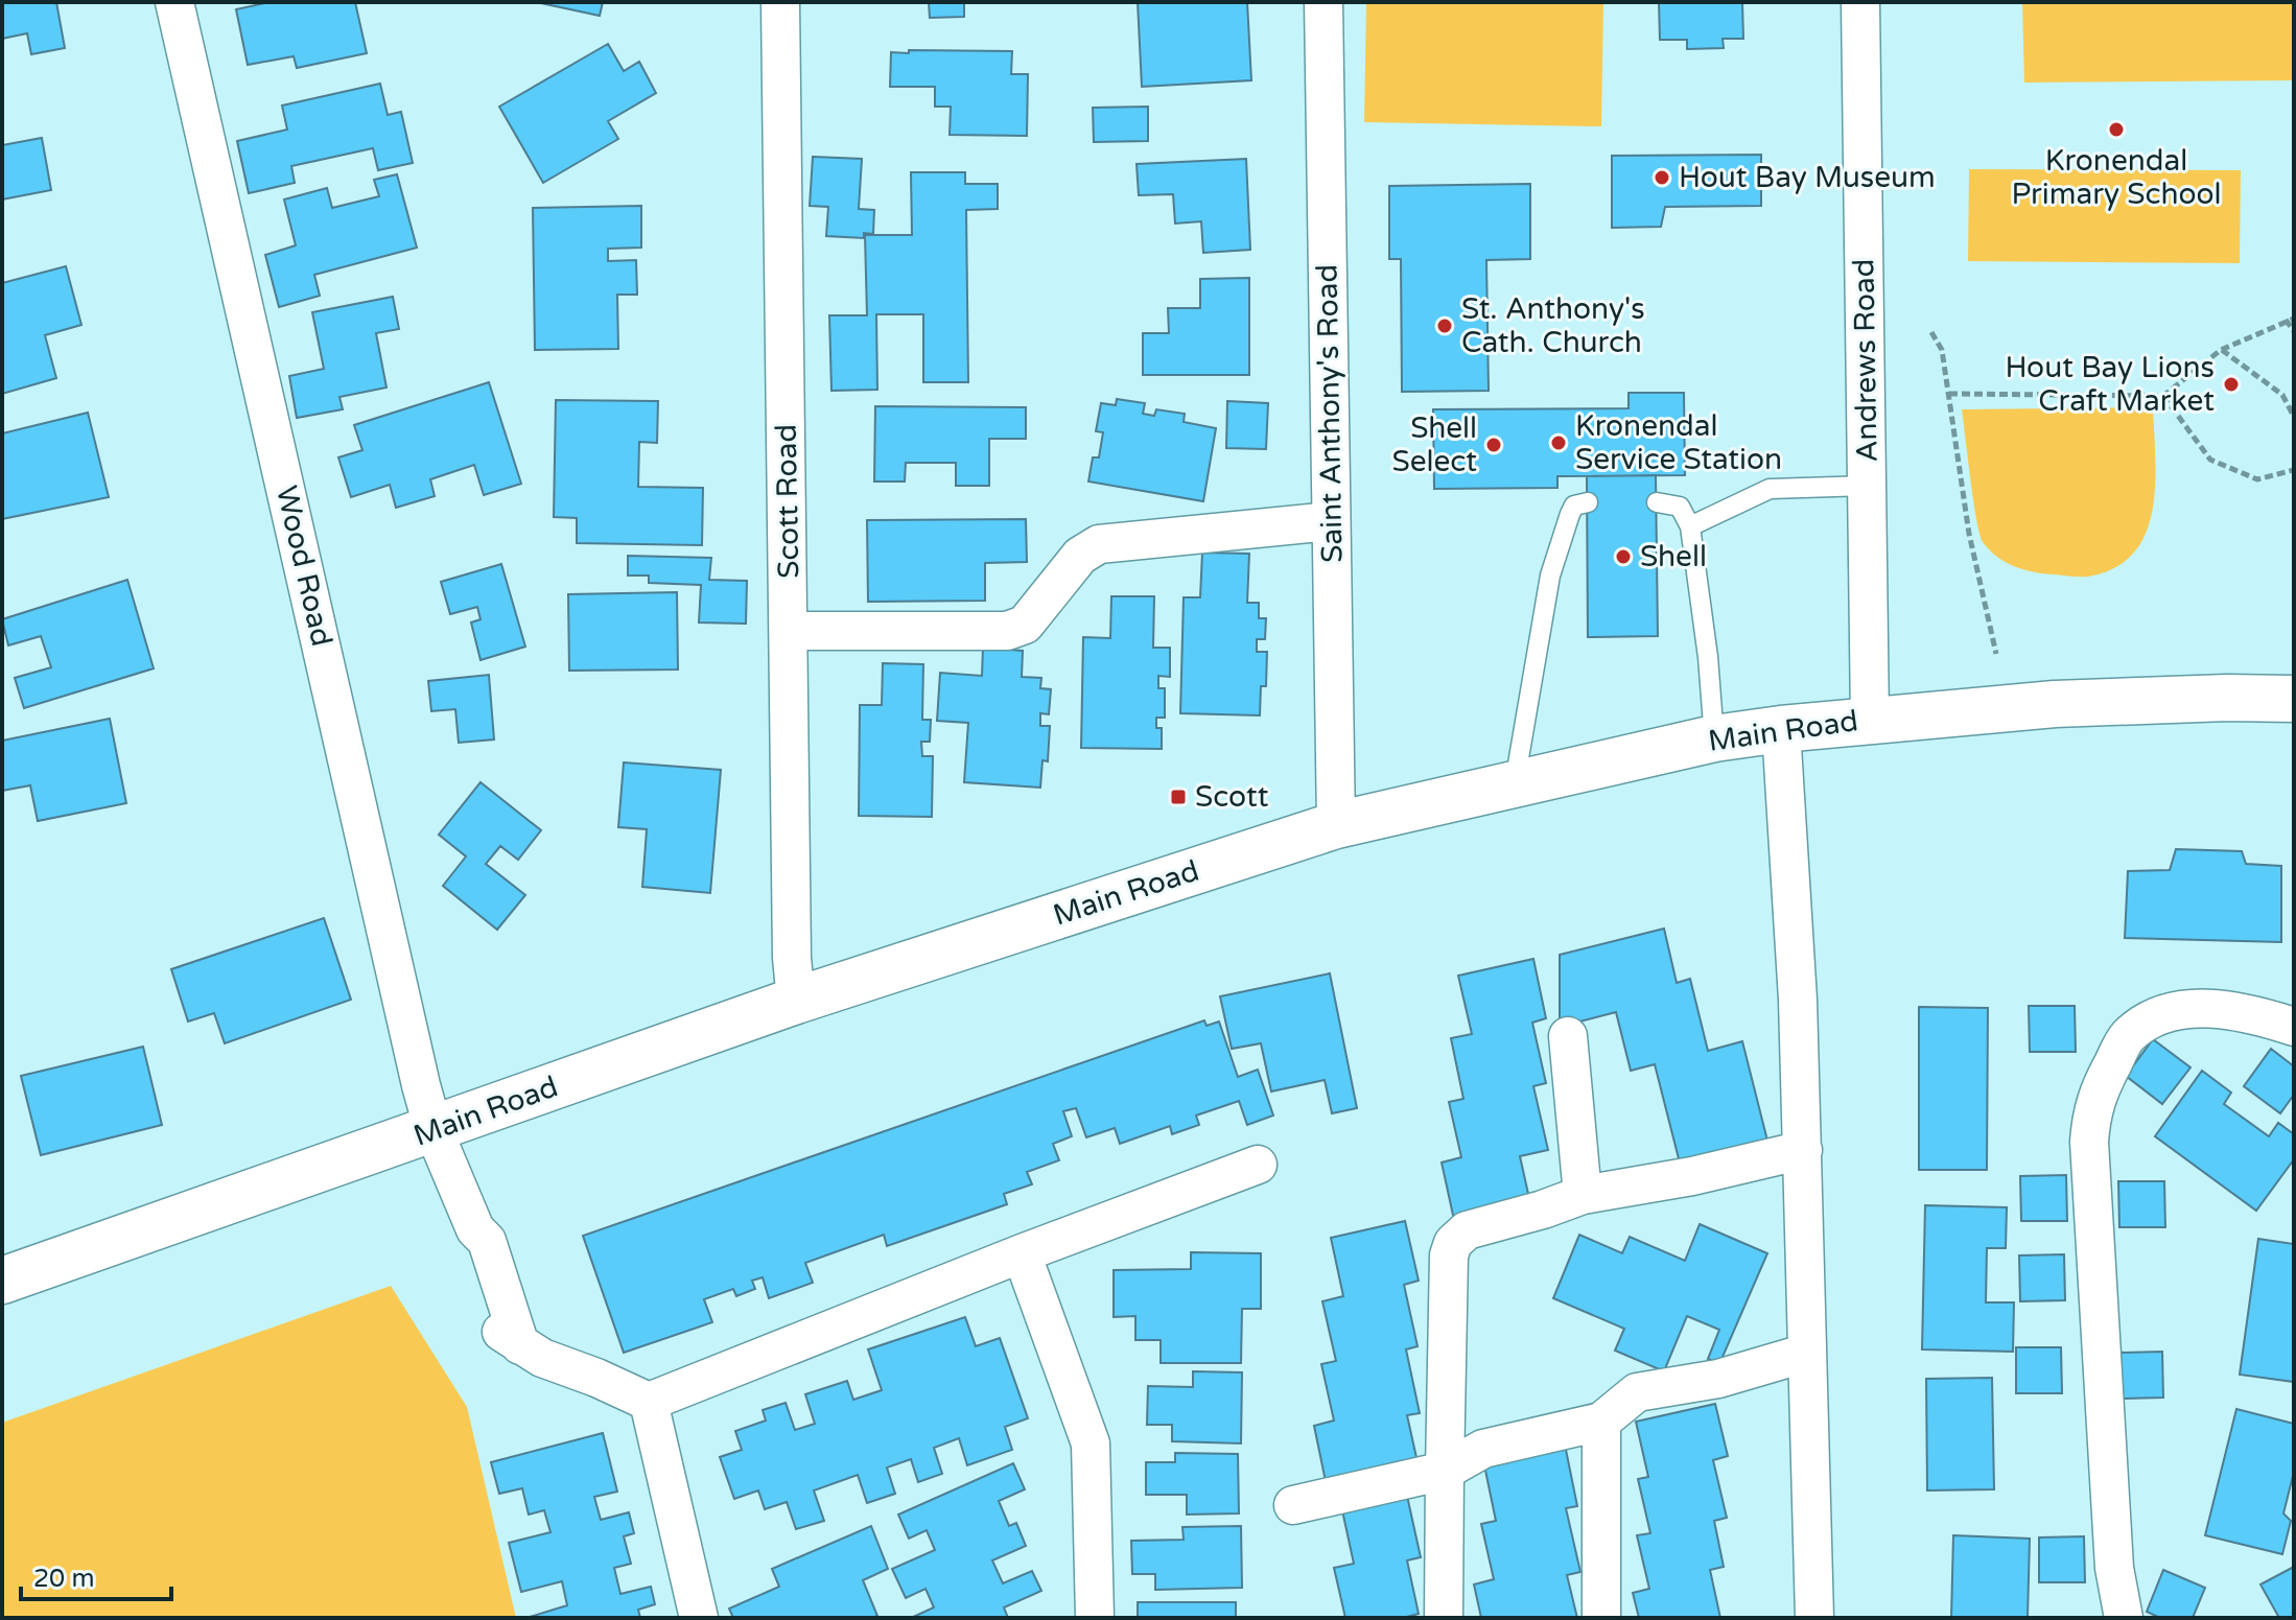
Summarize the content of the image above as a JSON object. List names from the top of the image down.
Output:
{
  "streets": {
    "main road": ["Main Road"],
    "street": [
      "Andrews Road",
      "Saint Anthony's Road",
      "Scott Road",
      "Wood Road"
    ]
  },
  "crossings": [
    ["Andrews Road", "Main Road"],
    ["Saint Anthony's Road", "Main Road"],
    ["Scott Road", "Main Road"],
    ["Wood Road", "Main Road"]
  ],
  "places": {
    "other": [
      "Kronendal Primary School",
      "Hout Bay Museum",
      "St. Anthony's Cath. Church",
      "Hout Bay Lions Craft Market",
      "Kronendal Service Station",
      "Shell Select",
      "Shell"
    ],
    "transit": ["Scott"]
  },
  "scale_bar": "20 m"
}
